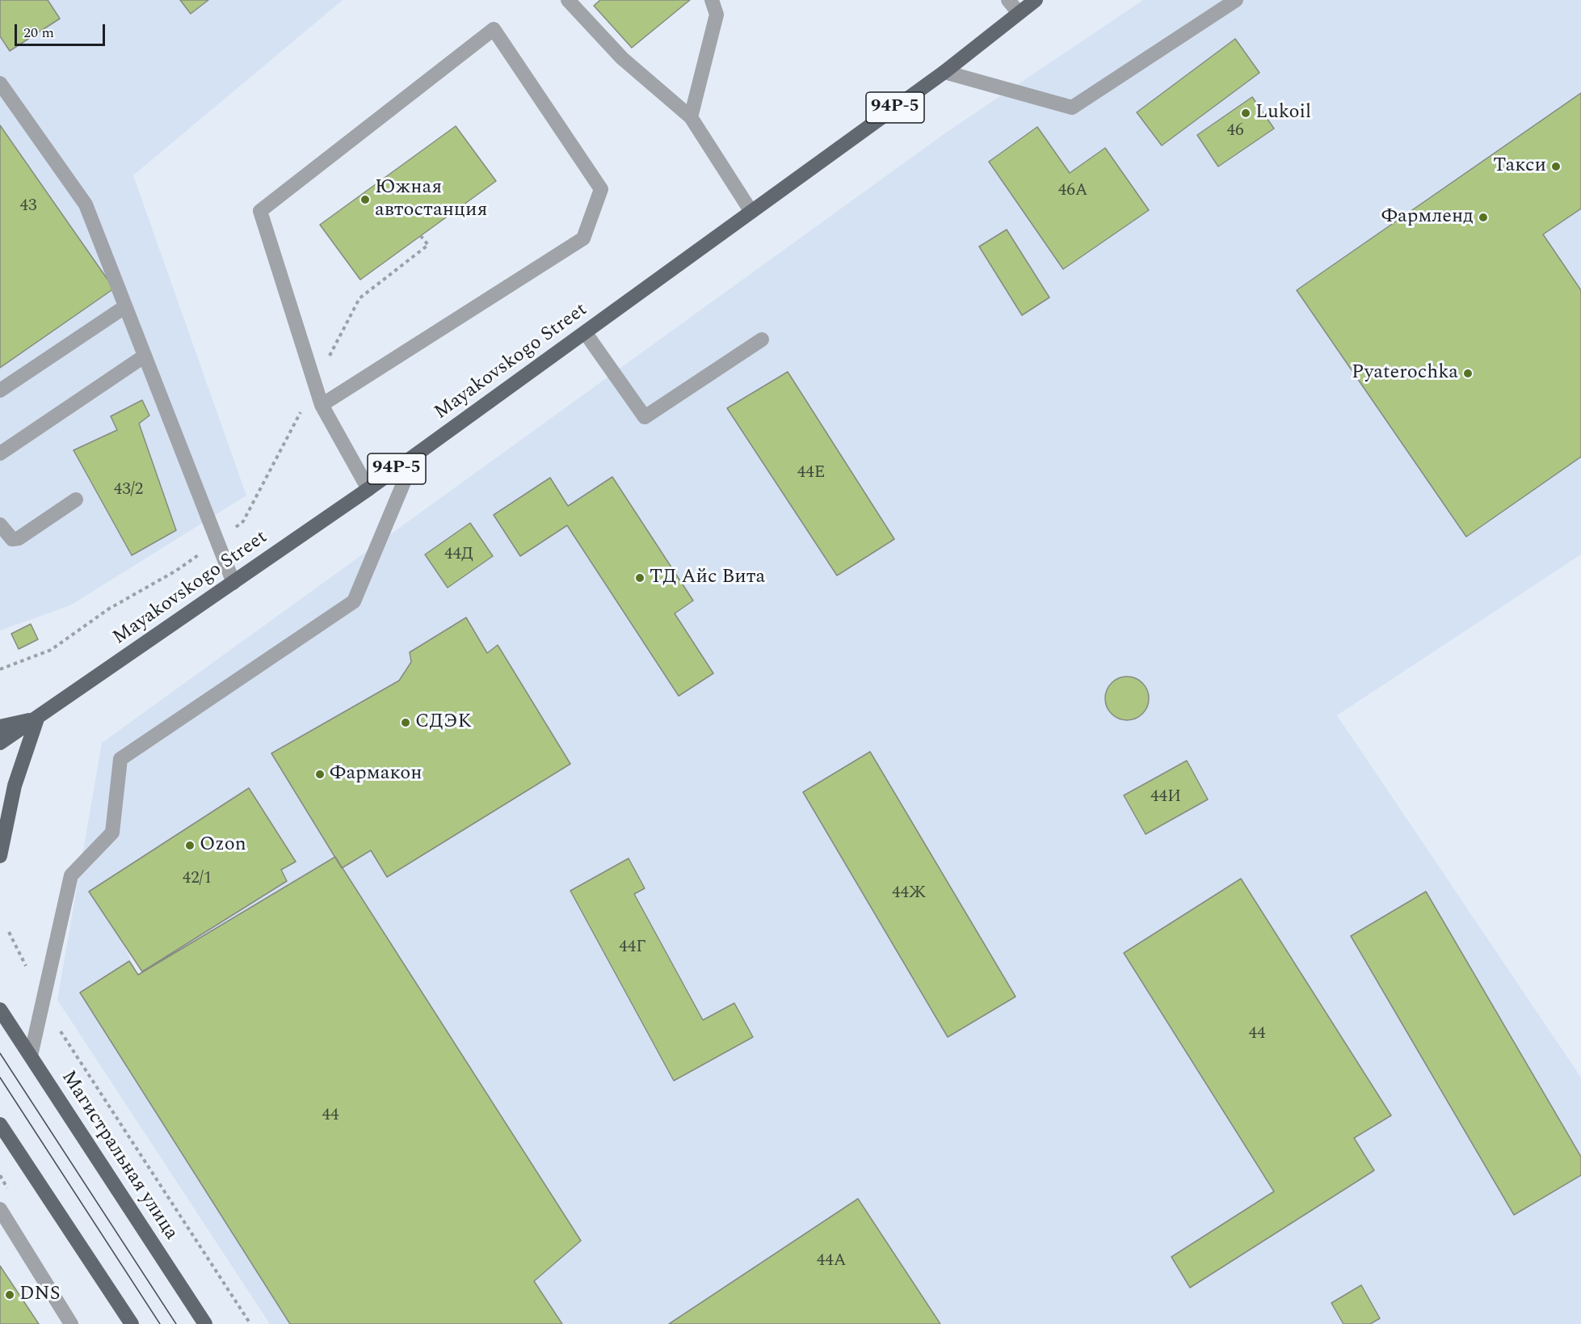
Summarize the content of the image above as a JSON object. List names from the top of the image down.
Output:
{
  "streets": {
    "main road": ["94Р-5", "Mayakovskogo Street", "Магистральная улица"]
  },
  "places": [
    "Lukoil",
    "Такси",
    "Южная автостанция",
    "Фармленд",
    "Pyaterochka",
    "ТД Айс Вита",
    "СДЭК",
    "Фармакон",
    "Ozon",
    "DNS"
  ],
  "house_numbers": [
    "46",
    "46А",
    "43",
    "44Е",
    "43/2",
    "44Д",
    "44И",
    "42/1",
    "44Ж",
    "44Г",
    "44",
    "44",
    "44А"
  ],
  "scale_bar": "20 m"
}
